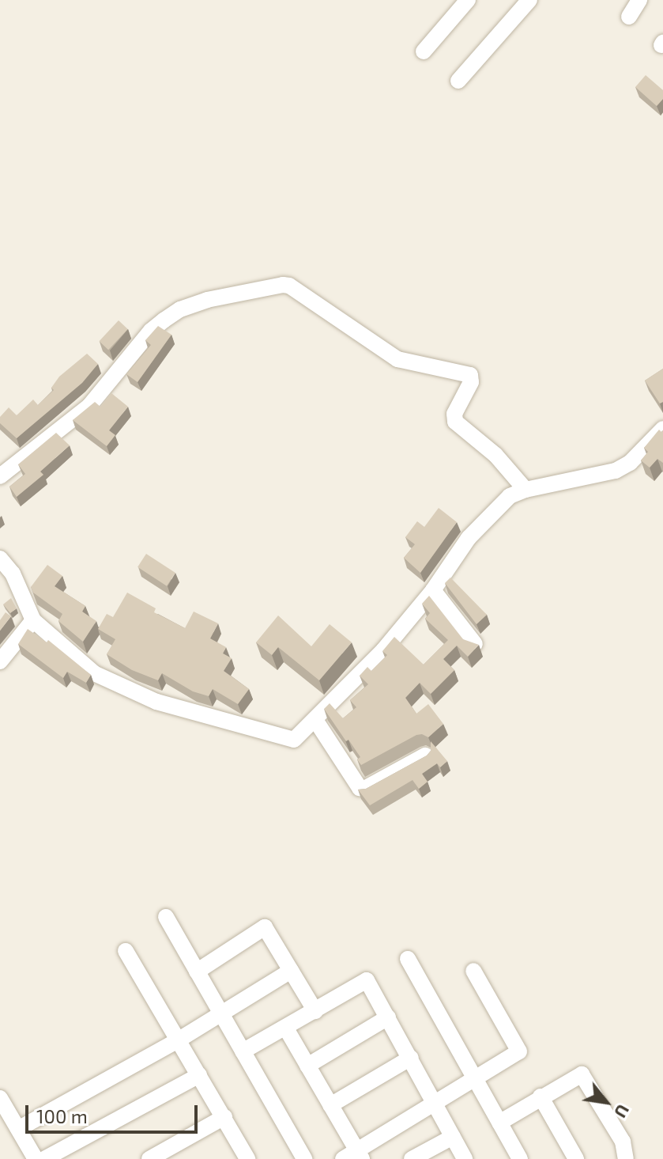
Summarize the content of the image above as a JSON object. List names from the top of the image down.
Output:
{
  "scale_bar": "100 m",
  "north": "bottom right"
}
